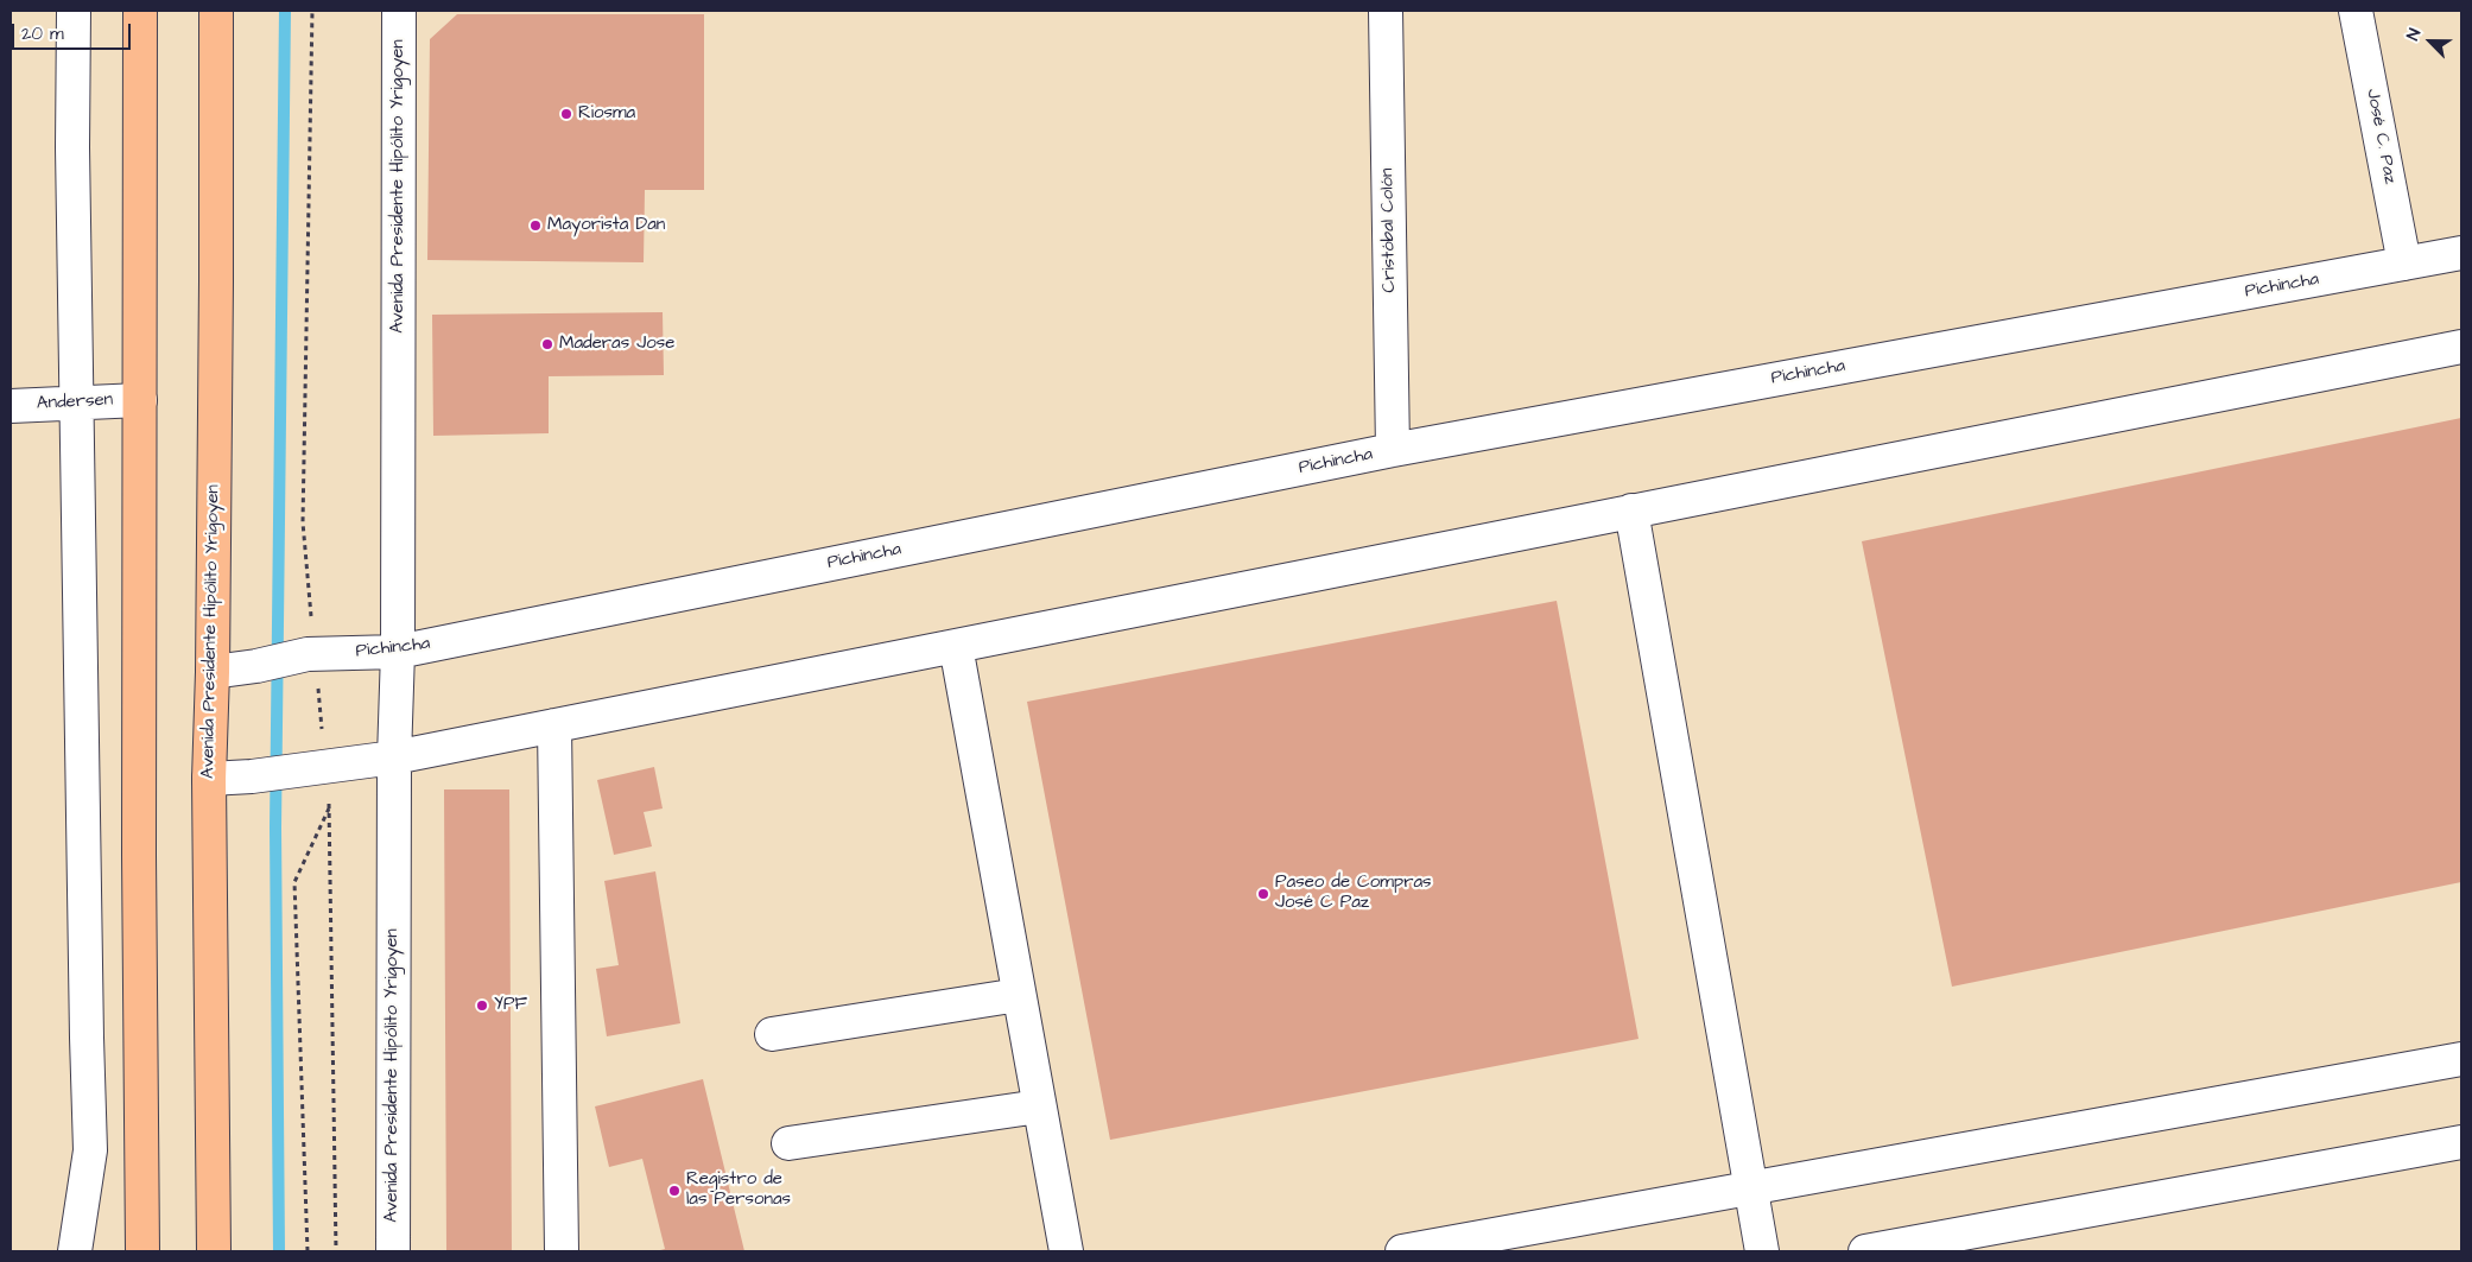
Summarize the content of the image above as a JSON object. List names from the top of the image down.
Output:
{
  "streets": {
    "main road": ["Avenida Presidente Hipólito Yrigoyen"],
    "street": [
      "José C. Paz",
      "Cristóbal Colón",
      "Pichincha",
      "Andersen"
    ]
  },
  "crossings": [
    ["José C. Paz", "Pichincha"],
    ["Avenida Presidente Hipólito Yrigoyen", "Pichincha"],
    ["Cristóbal Colón", "Pichincha"]
  ],
  "places": [
    "Riosma",
    "Mayorista Dan",
    "Maderas Jose",
    "Paseo de Compras José C Paz",
    "YPF",
    "Registro de las Personas"
  ],
  "scale_bar": "20 m",
  "north": "top left"
}
